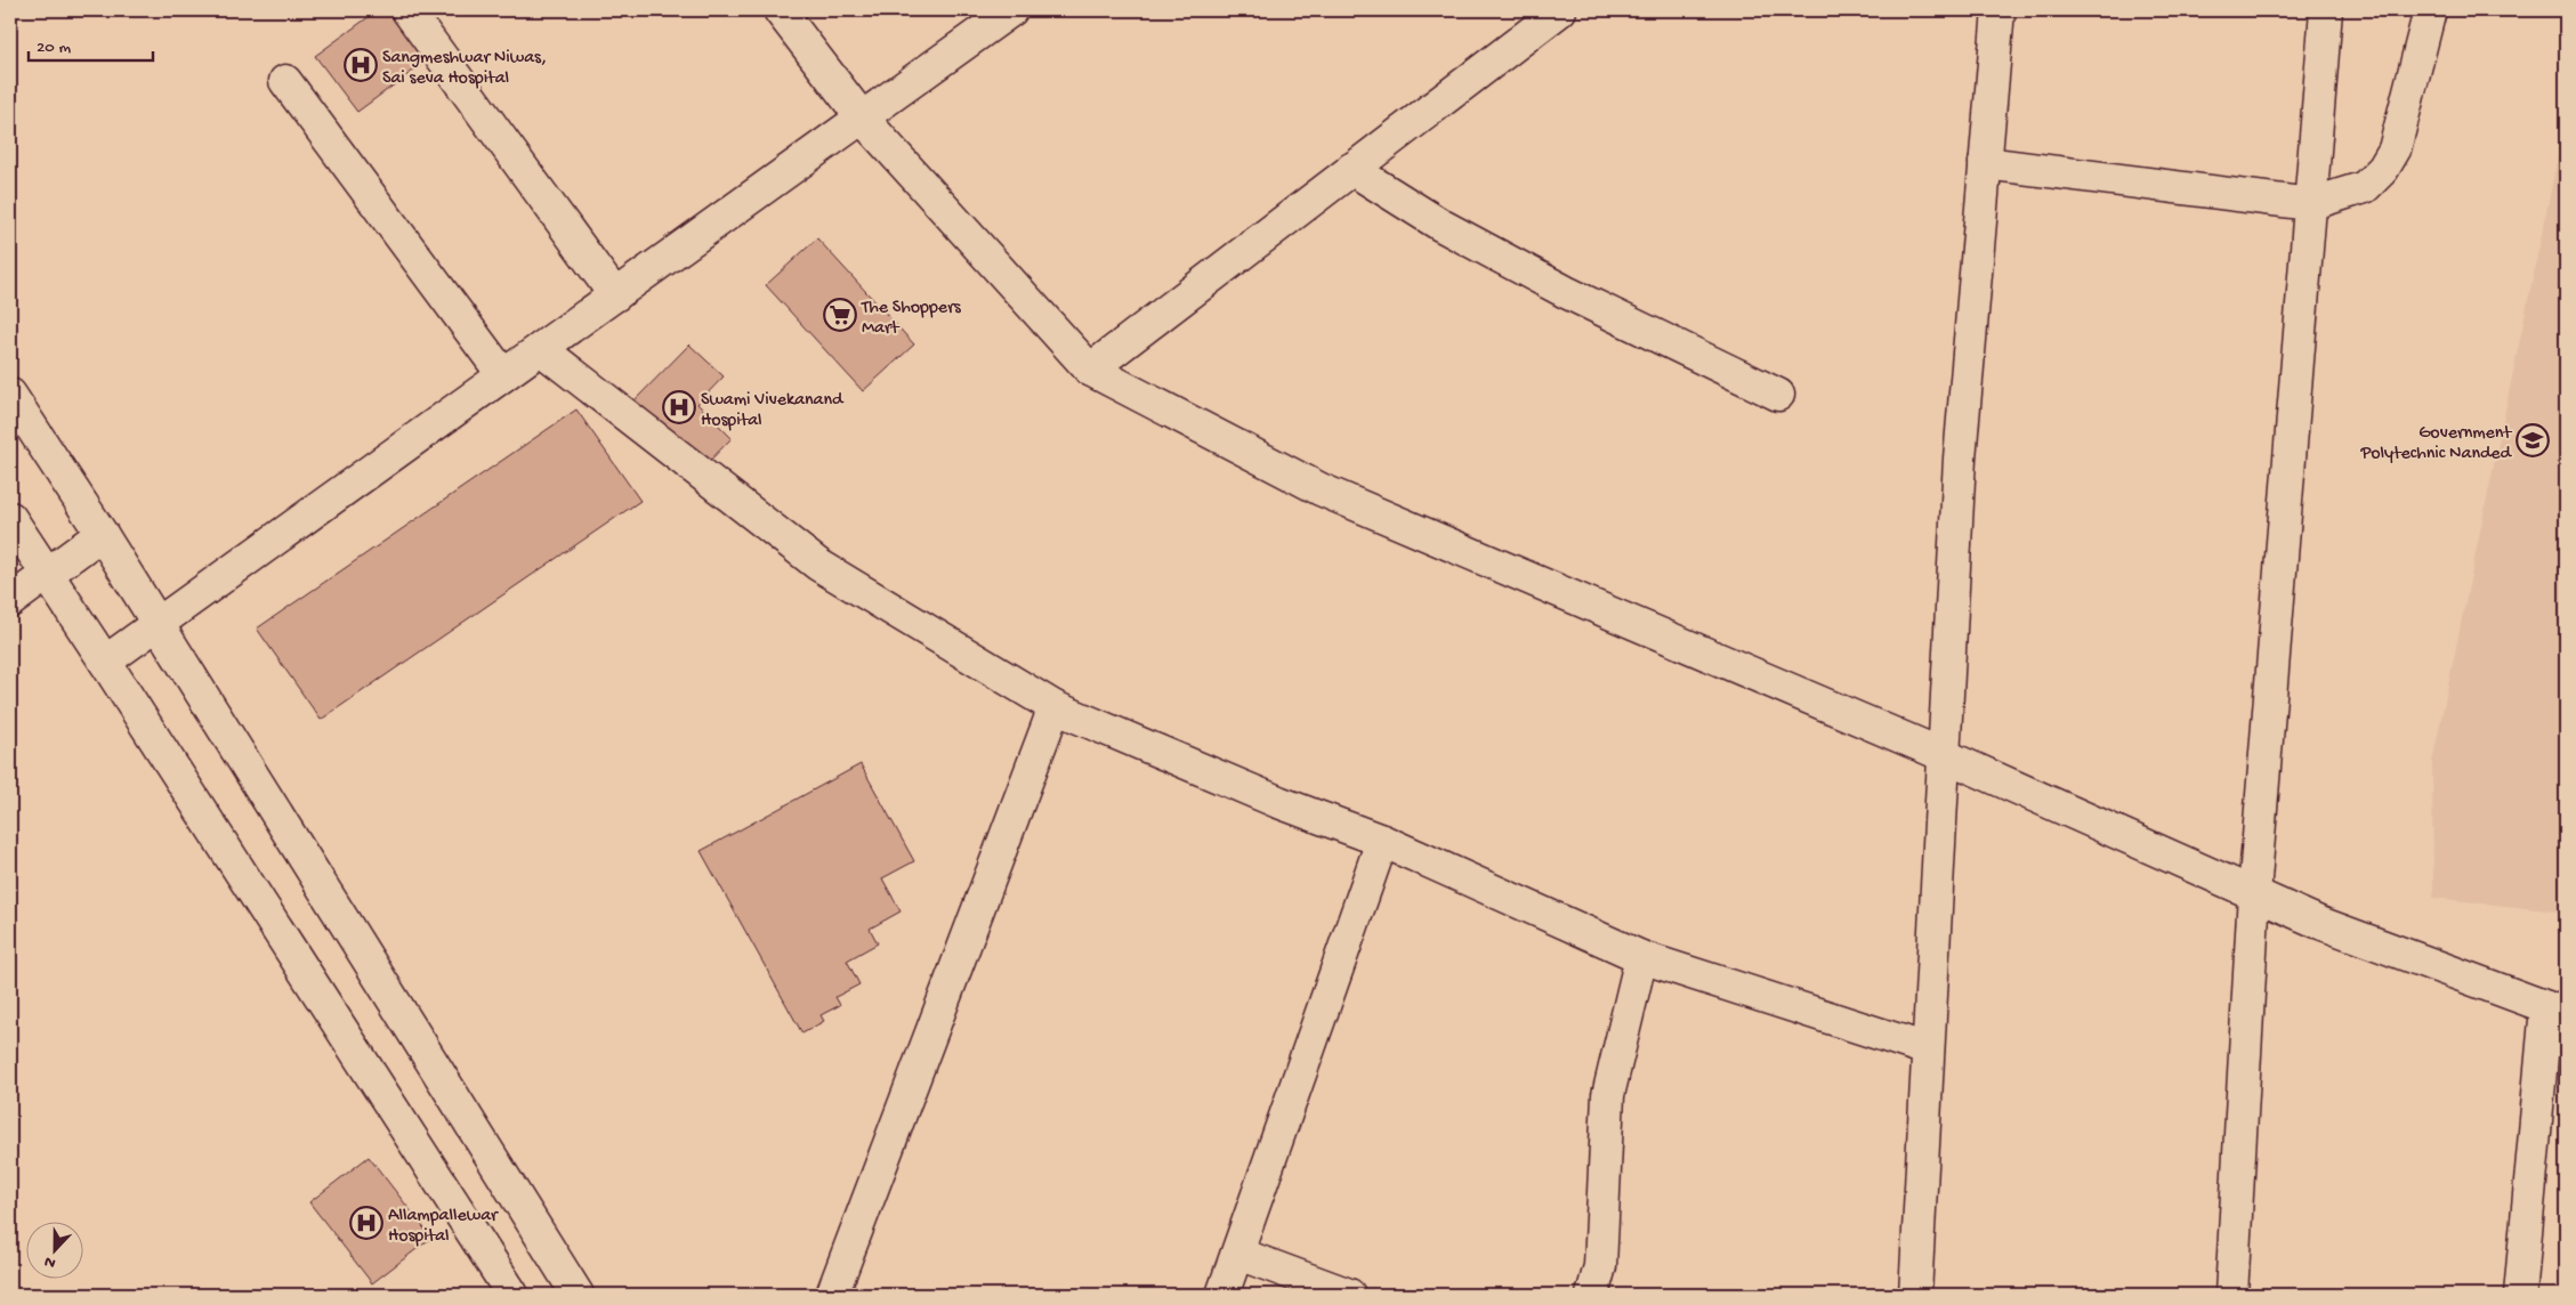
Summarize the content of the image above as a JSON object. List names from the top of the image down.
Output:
{
  "places": {
    "hospital": ["Sangmeshwar Niwas, Sai seva Hospital", "Swami Vivekanand Hospital", "Allampallewar Hospital"],
    "supermarket": ["The Shoppers Mart"],
    "school or university": ["Government Polytechnic Nanded"]
  },
  "scale_bar": "20 m",
  "north": "bottom"
}
